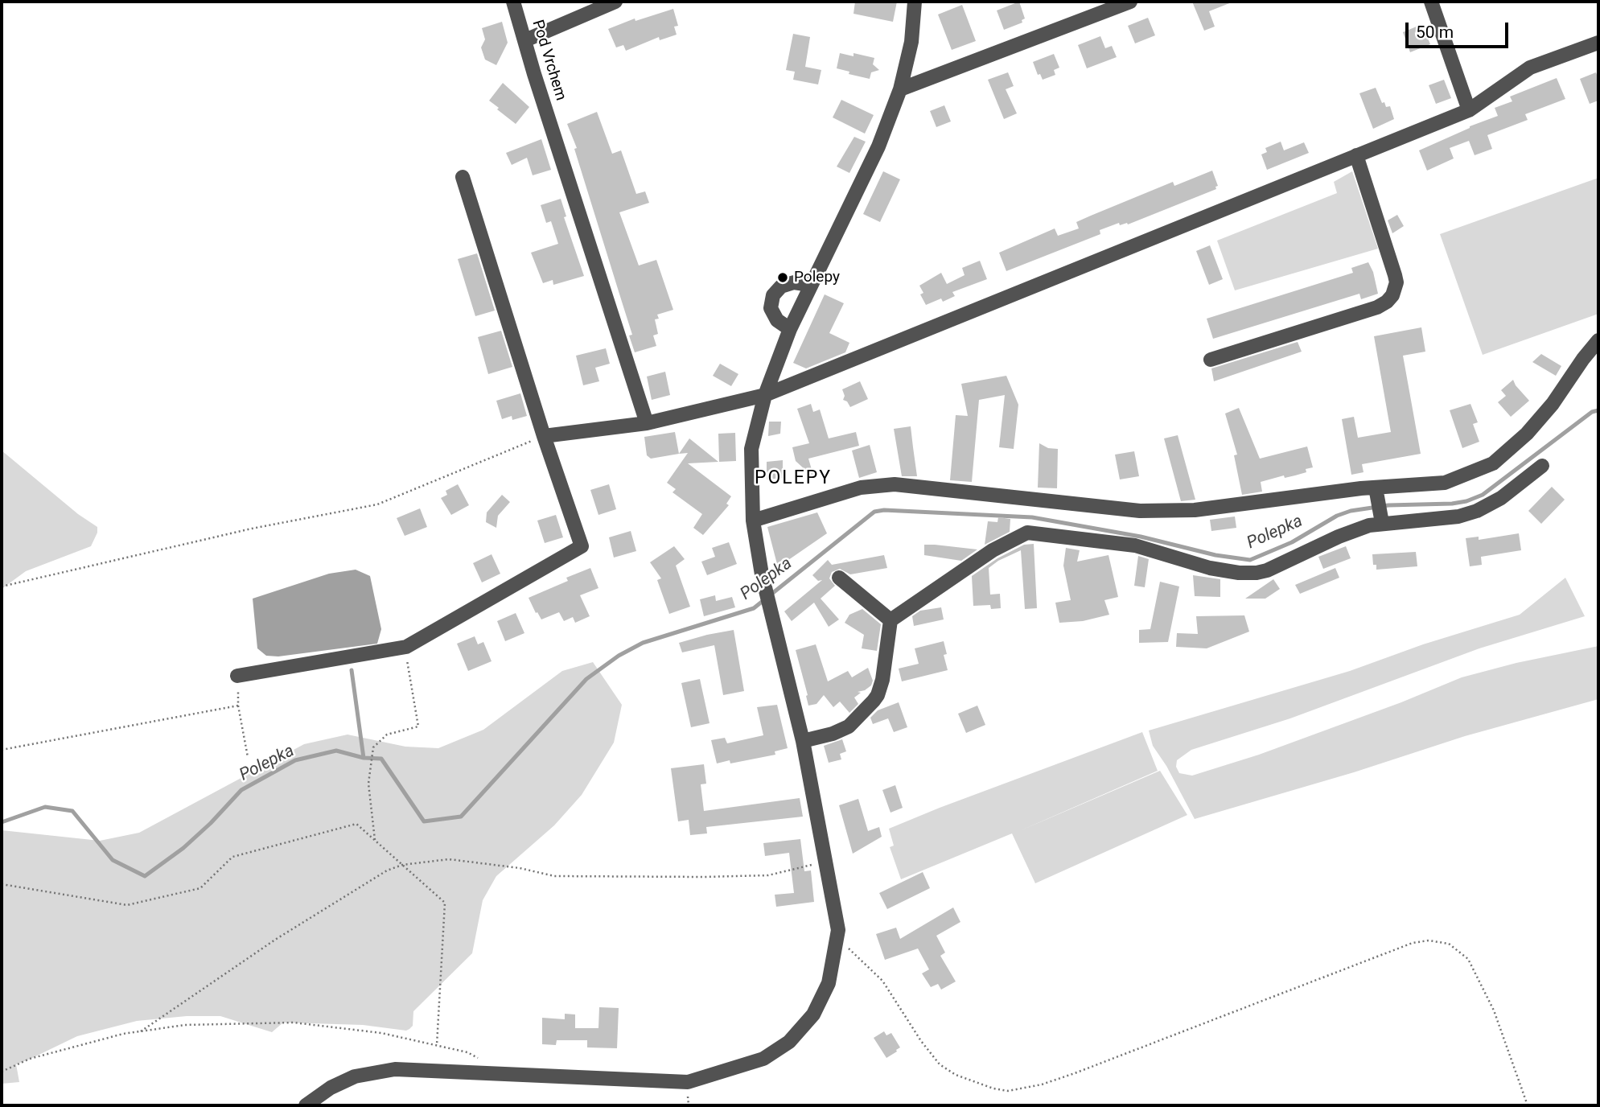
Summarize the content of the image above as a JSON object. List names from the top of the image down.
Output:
{
  "streets": {
    "street": ["Pod Vrchem"]
  },
  "districts": ["POLEPY"],
  "water": ["Polepka"],
  "places": ["Polepy"],
  "scale_bar": "50 m"
}
